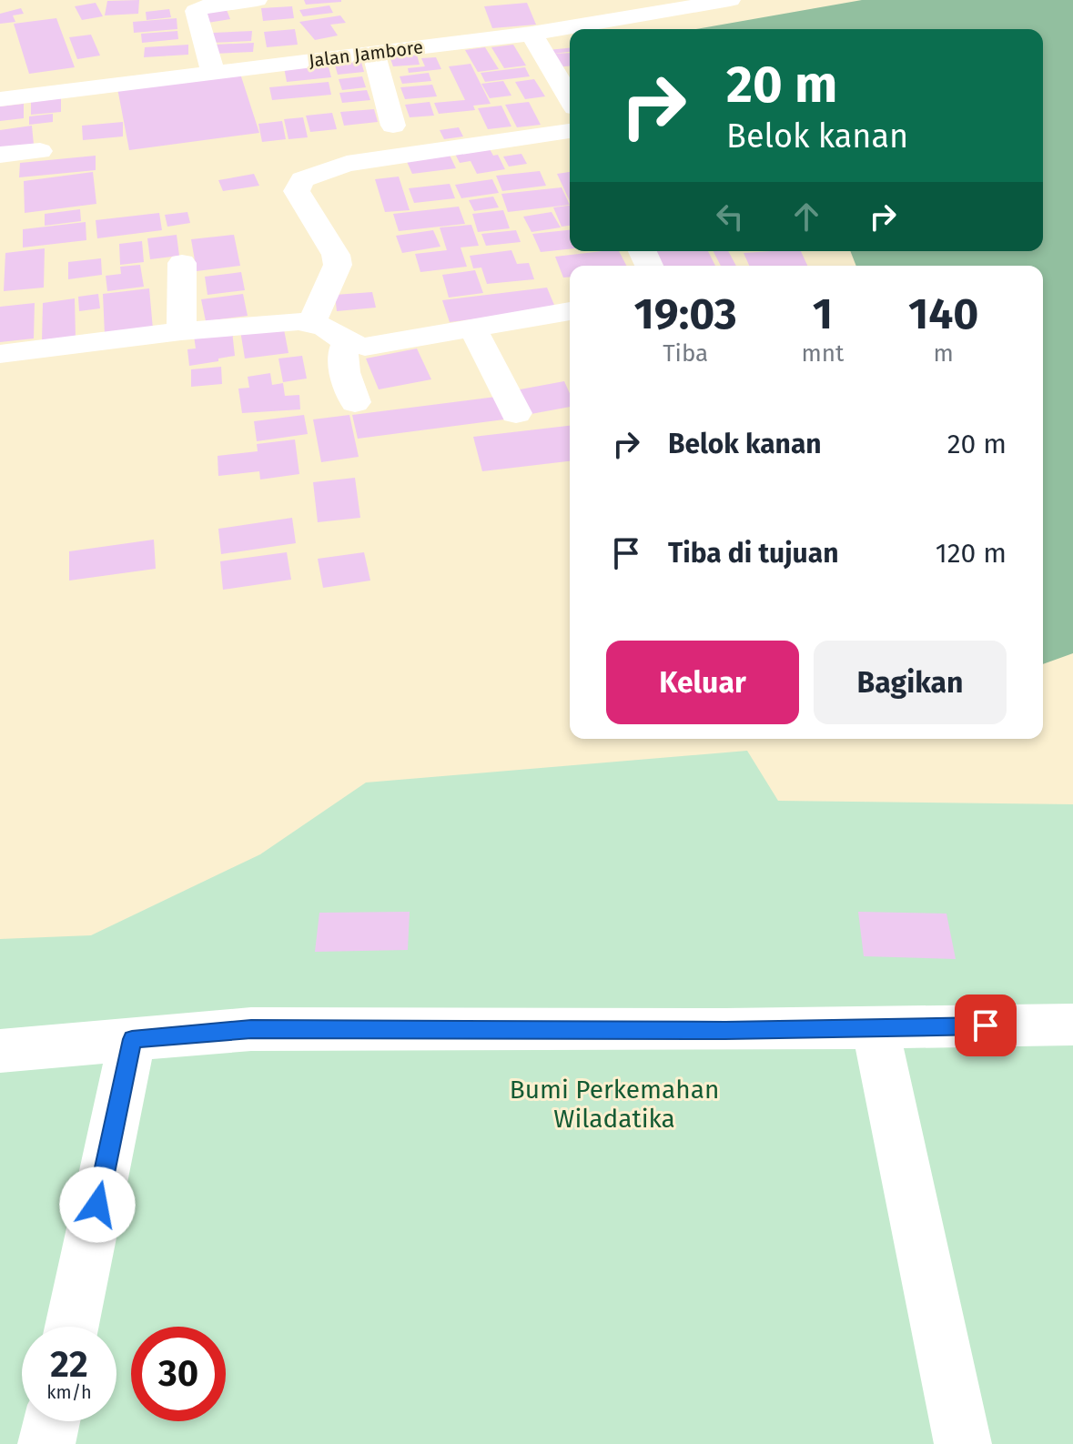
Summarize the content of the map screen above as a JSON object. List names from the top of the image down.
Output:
{
  "streets": {
    "street": ["Jalan Jambore"]
  },
  "parks": ["Bumi Perkemahan Wiladatika"],
  "page": {
    "turn": ["20 m", "Belok kanan"],
    "eta": [
      "19:03",
      "Tiba",
      "1",
      "mnt",
      "140",
      "m"
    ],
    "list": [
      {
        "name": "Belok kanan",
        "value": "20 m"
      },
      {
        "name": "Tiba di tujuan",
        "value": "120 m"
      }
    ],
    "buttons": ["Keluar", "Bagikan"],
    "speed": "22 km/h",
    "limit": "30"
  }
}
